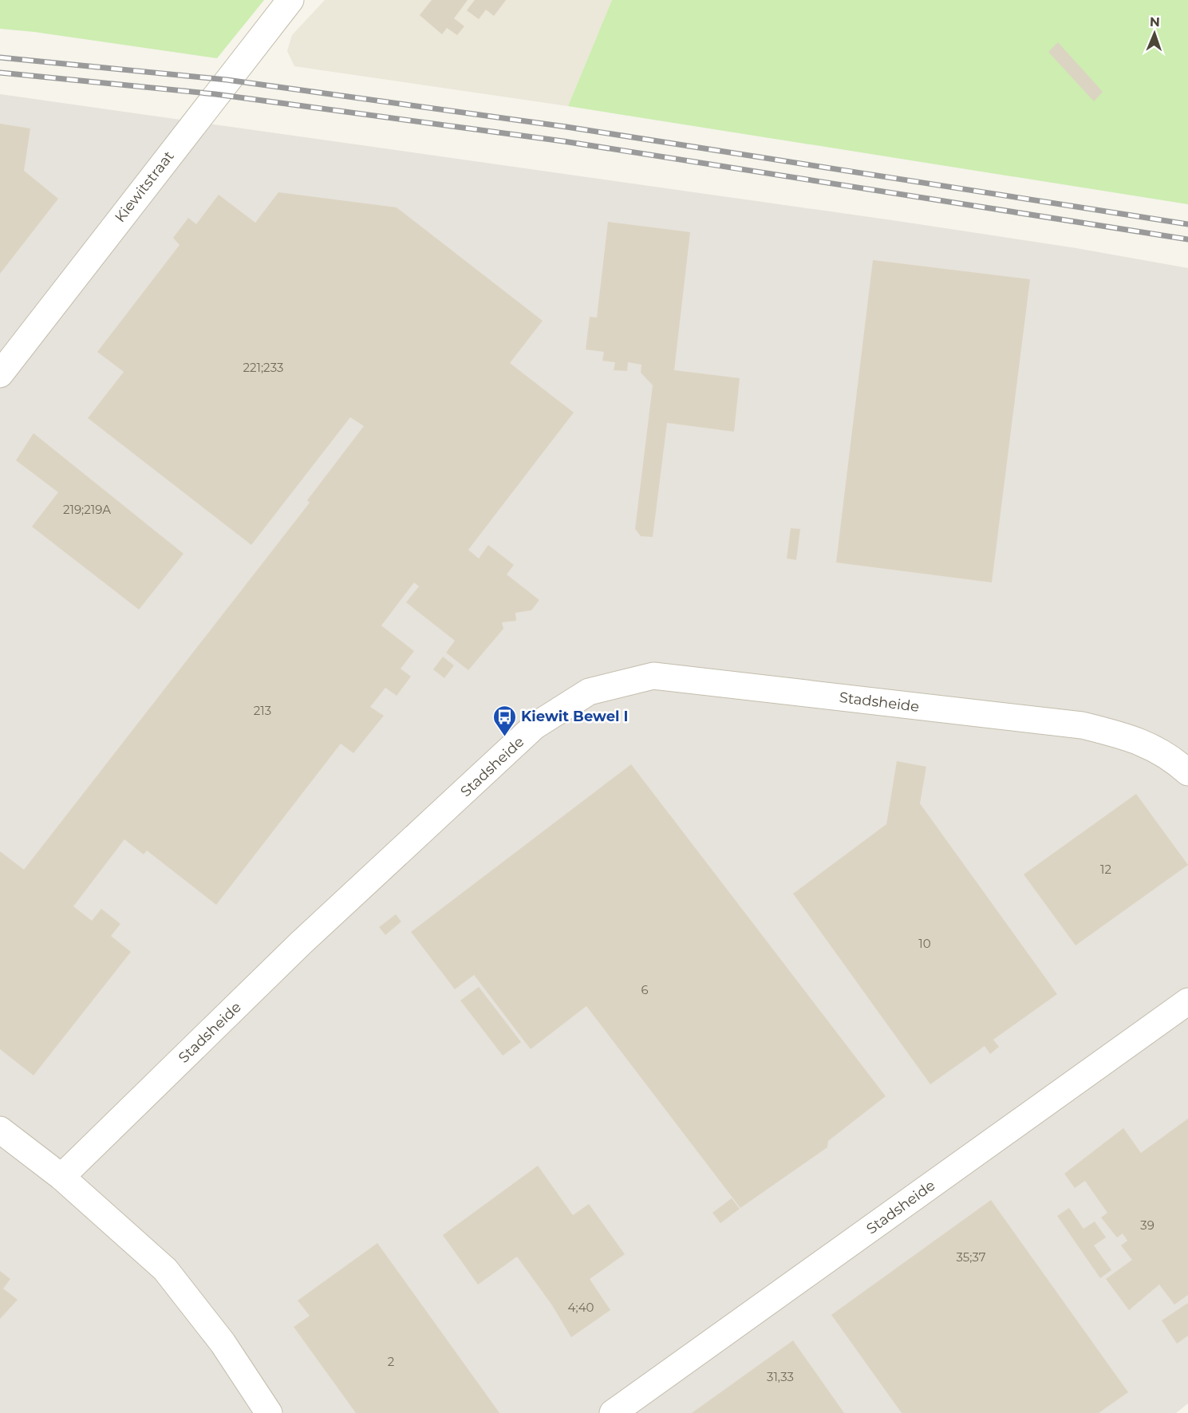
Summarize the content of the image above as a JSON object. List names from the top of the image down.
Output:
{
  "streets": {
    "street": ["Kiewitstraat", "Stadsheide"]
  },
  "places": {
    "bus stop": ["Kiewit Bewel I"]
  },
  "house_numbers": [
    "221;233",
    "219;219A",
    "213",
    "12",
    "10",
    "6",
    "39",
    "35;37",
    "4;40",
    "2",
    "31,33"
  ],
  "north": "top"
}
